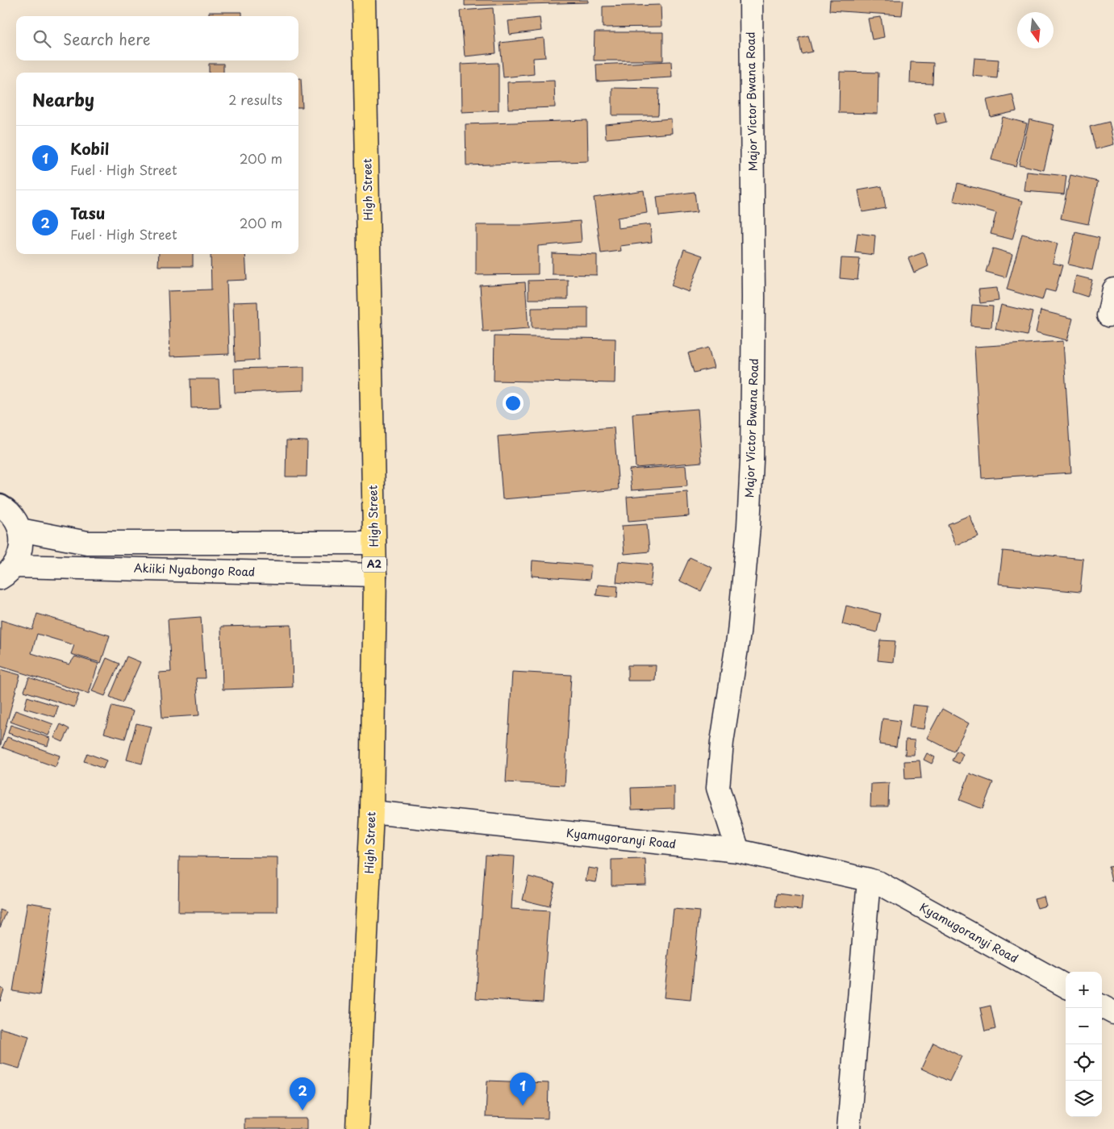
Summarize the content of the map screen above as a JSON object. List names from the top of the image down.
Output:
{
  "streets": {
    "main road": ["High Street", "A2"],
    "street": ["Major Victor Bwana Road", "Akiiki Nyabongo Road", "Kyamugoranyi Road"]
  },
  "crossings": [
    ["Major Victor Bwana Road", "Kyamugoranyi Road"],
    ["High Street", "Akiiki Nyabongo Road"],
    ["High Street", "Kyamugoranyi Road"]
  ],
  "north": "bottom",
  "page": {
    "search": "Search here",
    "heading": ["Nearby", "2 results"],
    "list": [
      {
        "mark": "1",
        "name": "Kobil",
        "note": "Fuel · High Street",
        "value": "200 m"
      },
      {
        "mark": "2",
        "name": "Tasu",
        "note": "Fuel · High Street",
        "value": "200 m"
      }
    ],
    "map_buttons": ["+", "−"],
    "pins": ["1", "2"]
  }
}
